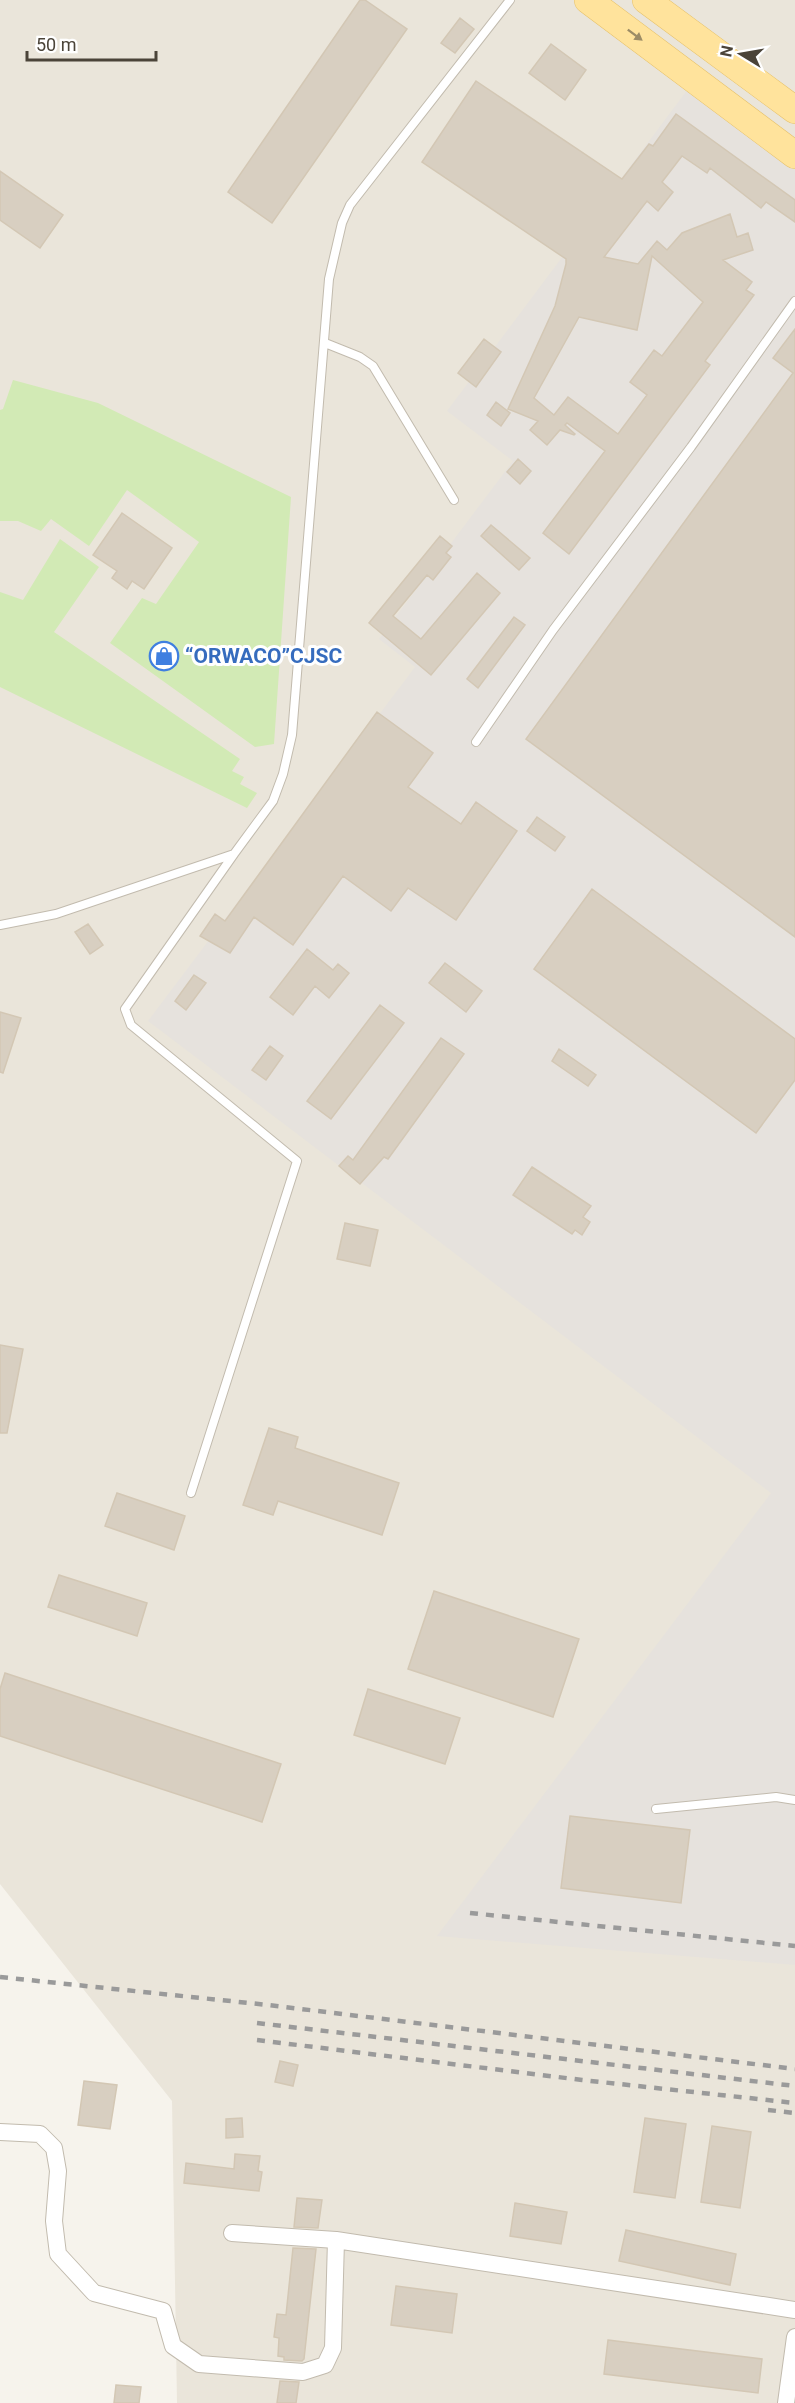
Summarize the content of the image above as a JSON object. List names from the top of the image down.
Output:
{
  "places": {
    "shop": ["“ORWACO”CJSC"]
  },
  "scale_bar": "50 m",
  "north": "left"
}
